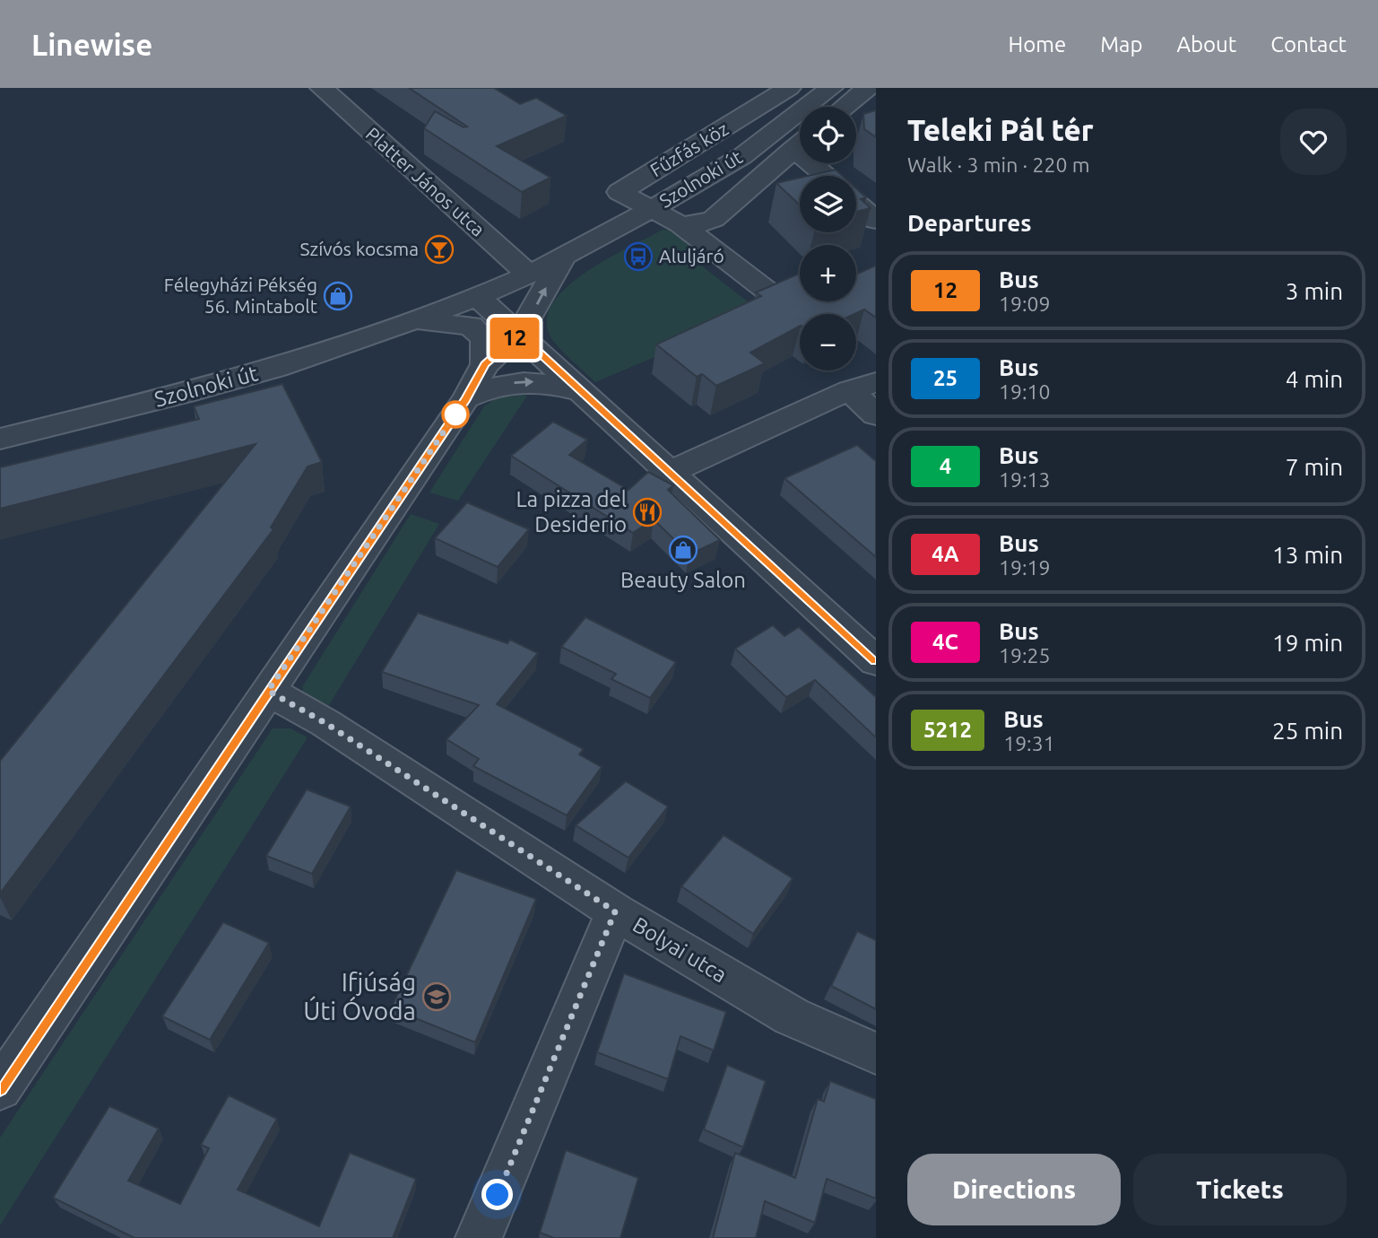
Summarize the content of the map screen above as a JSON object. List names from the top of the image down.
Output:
{
  "streets": {
    "street": [
      "Fűzfás köz",
      "Szolnoki út",
      "Platter János utca",
      "Bolyai utca"
    ]
  },
  "crossings": [
    ["Fűzfás köz", "Szolnoki út"],
    ["Szolnoki út", "Platter János utca"]
  ],
  "places": {
    "bar": ["Szívós kocsma"],
    "bus stop": ["Aluljáró"],
    "shop": ["Félegyházi Pékség 56. Mintabolt", "Beauty Salon"],
    "restaurant": ["La pizza del Desiderio"],
    "school or university": ["Ifjúság Úti Óvoda"]
  },
  "lines": ["bus line 12"],
  "page": {
    "header": "Linewise",
    "nav": [
      "Home",
      "Map",
      "About",
      "Contact"
    ],
    "on_map": "12",
    "heading": [
      ["Teleki Pál tér", "Walk · 3 min · 220 m"],
      "Departures"
    ],
    "map_buttons": ["+", "−"],
    "list": [
      {
        "mark": "12",
        "name": "Bus",
        "note": "19:09",
        "value": "3 min"
      },
      {
        "mark": "25",
        "name": "Bus",
        "note": "19:10",
        "value": "4 min"
      },
      {
        "mark": "4",
        "name": "Bus",
        "note": "19:13",
        "value": "7 min"
      },
      {
        "mark": "4A",
        "name": "Bus",
        "note": "19:19",
        "value": "13 min"
      },
      {
        "mark": "4C",
        "name": "Bus",
        "note": "19:25",
        "value": "19 min"
      },
      {
        "mark": "5212",
        "name": "Bus",
        "note": "19:31",
        "value": "25 min"
      }
    ],
    "buttons": ["Directions", "Tickets"]
  }
}
